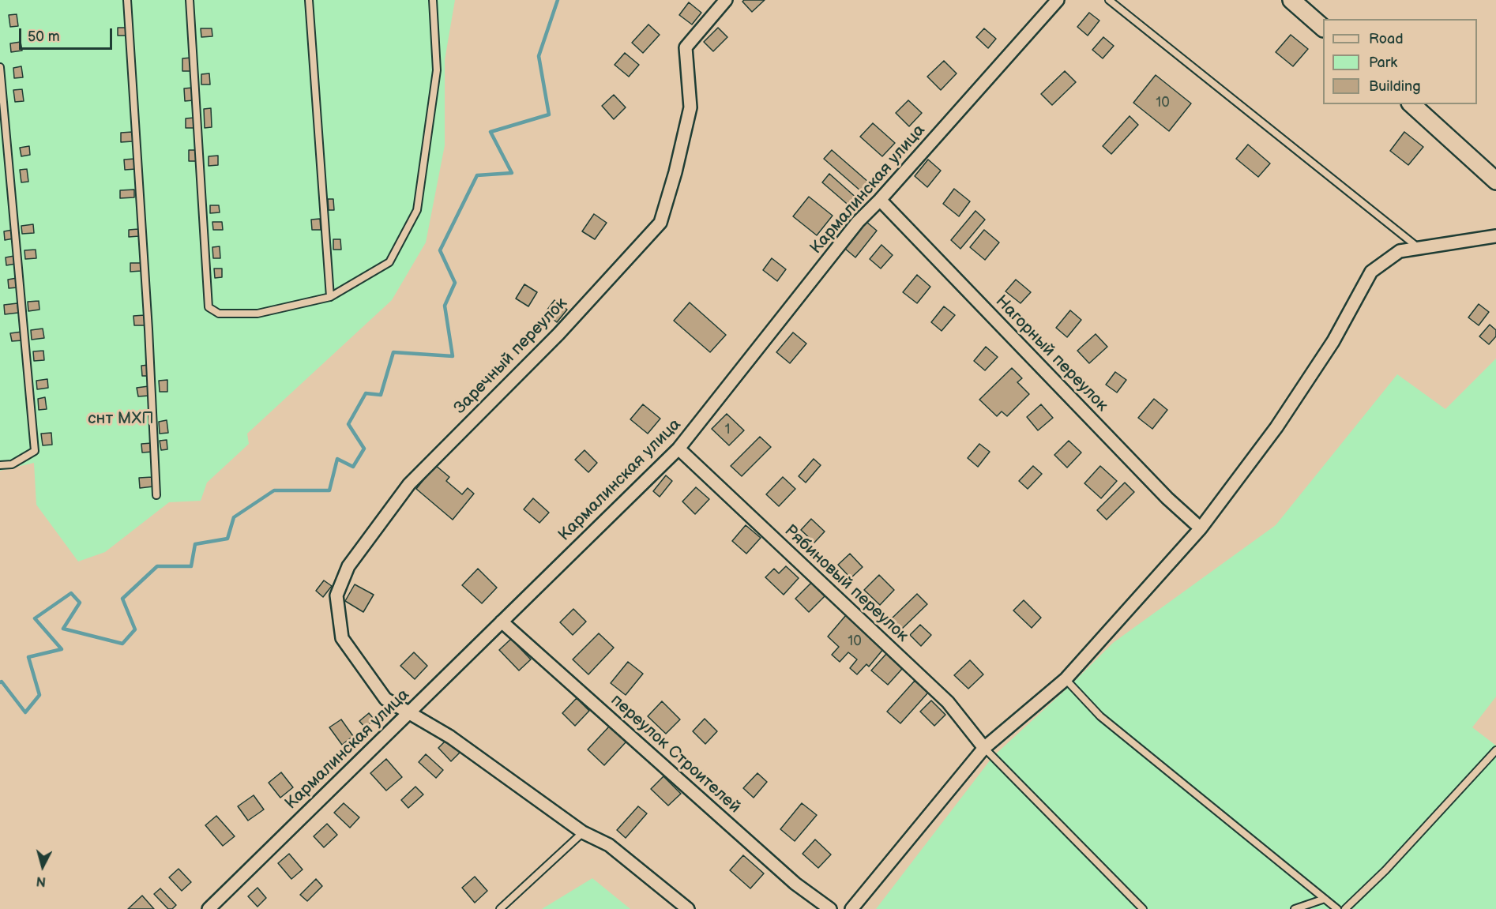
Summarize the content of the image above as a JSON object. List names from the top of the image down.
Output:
{
  "streets": {
    "street": [
      "Кармалинская улица",
      "Нагорный переулок",
      "Заречный переулок",
      "Рябиновый переулок",
      "переулок Строителей"
    ]
  },
  "crossings": [
    ["Кармалинская улица", "Нагорный переулок"],
    ["Кармалинская улица", "Заречный переулок"],
    ["Кармалинская улица", "Рябиновый переулок"],
    ["Кармалинская улица", "переулок Строителей"]
  ],
  "parks": ["снт МХП"],
  "house_numbers": ["10", "1", "10"],
  "legend": ["Road", "Park", "Building"],
  "scale_bar": "50 m",
  "north": "bottom"
}
